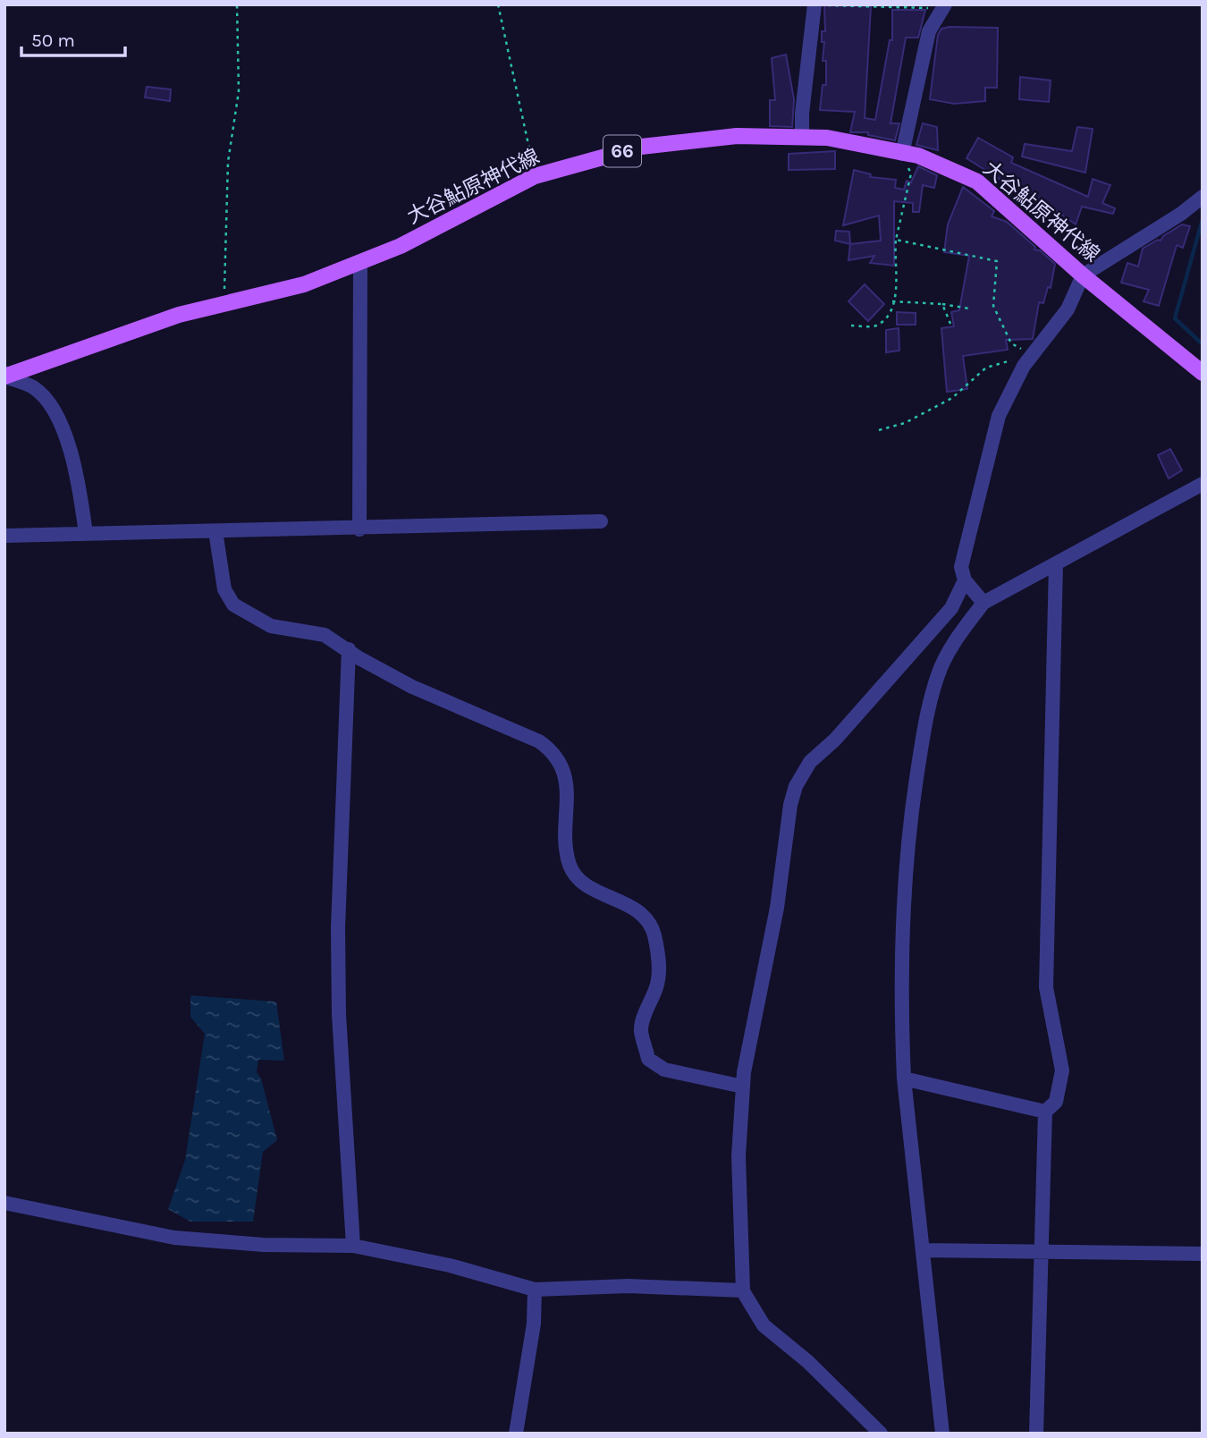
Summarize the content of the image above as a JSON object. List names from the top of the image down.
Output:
{
  "streets": {
    "main road": ["66", "大谷鮎原神代線"]
  },
  "scale_bar": "50 m"
}
